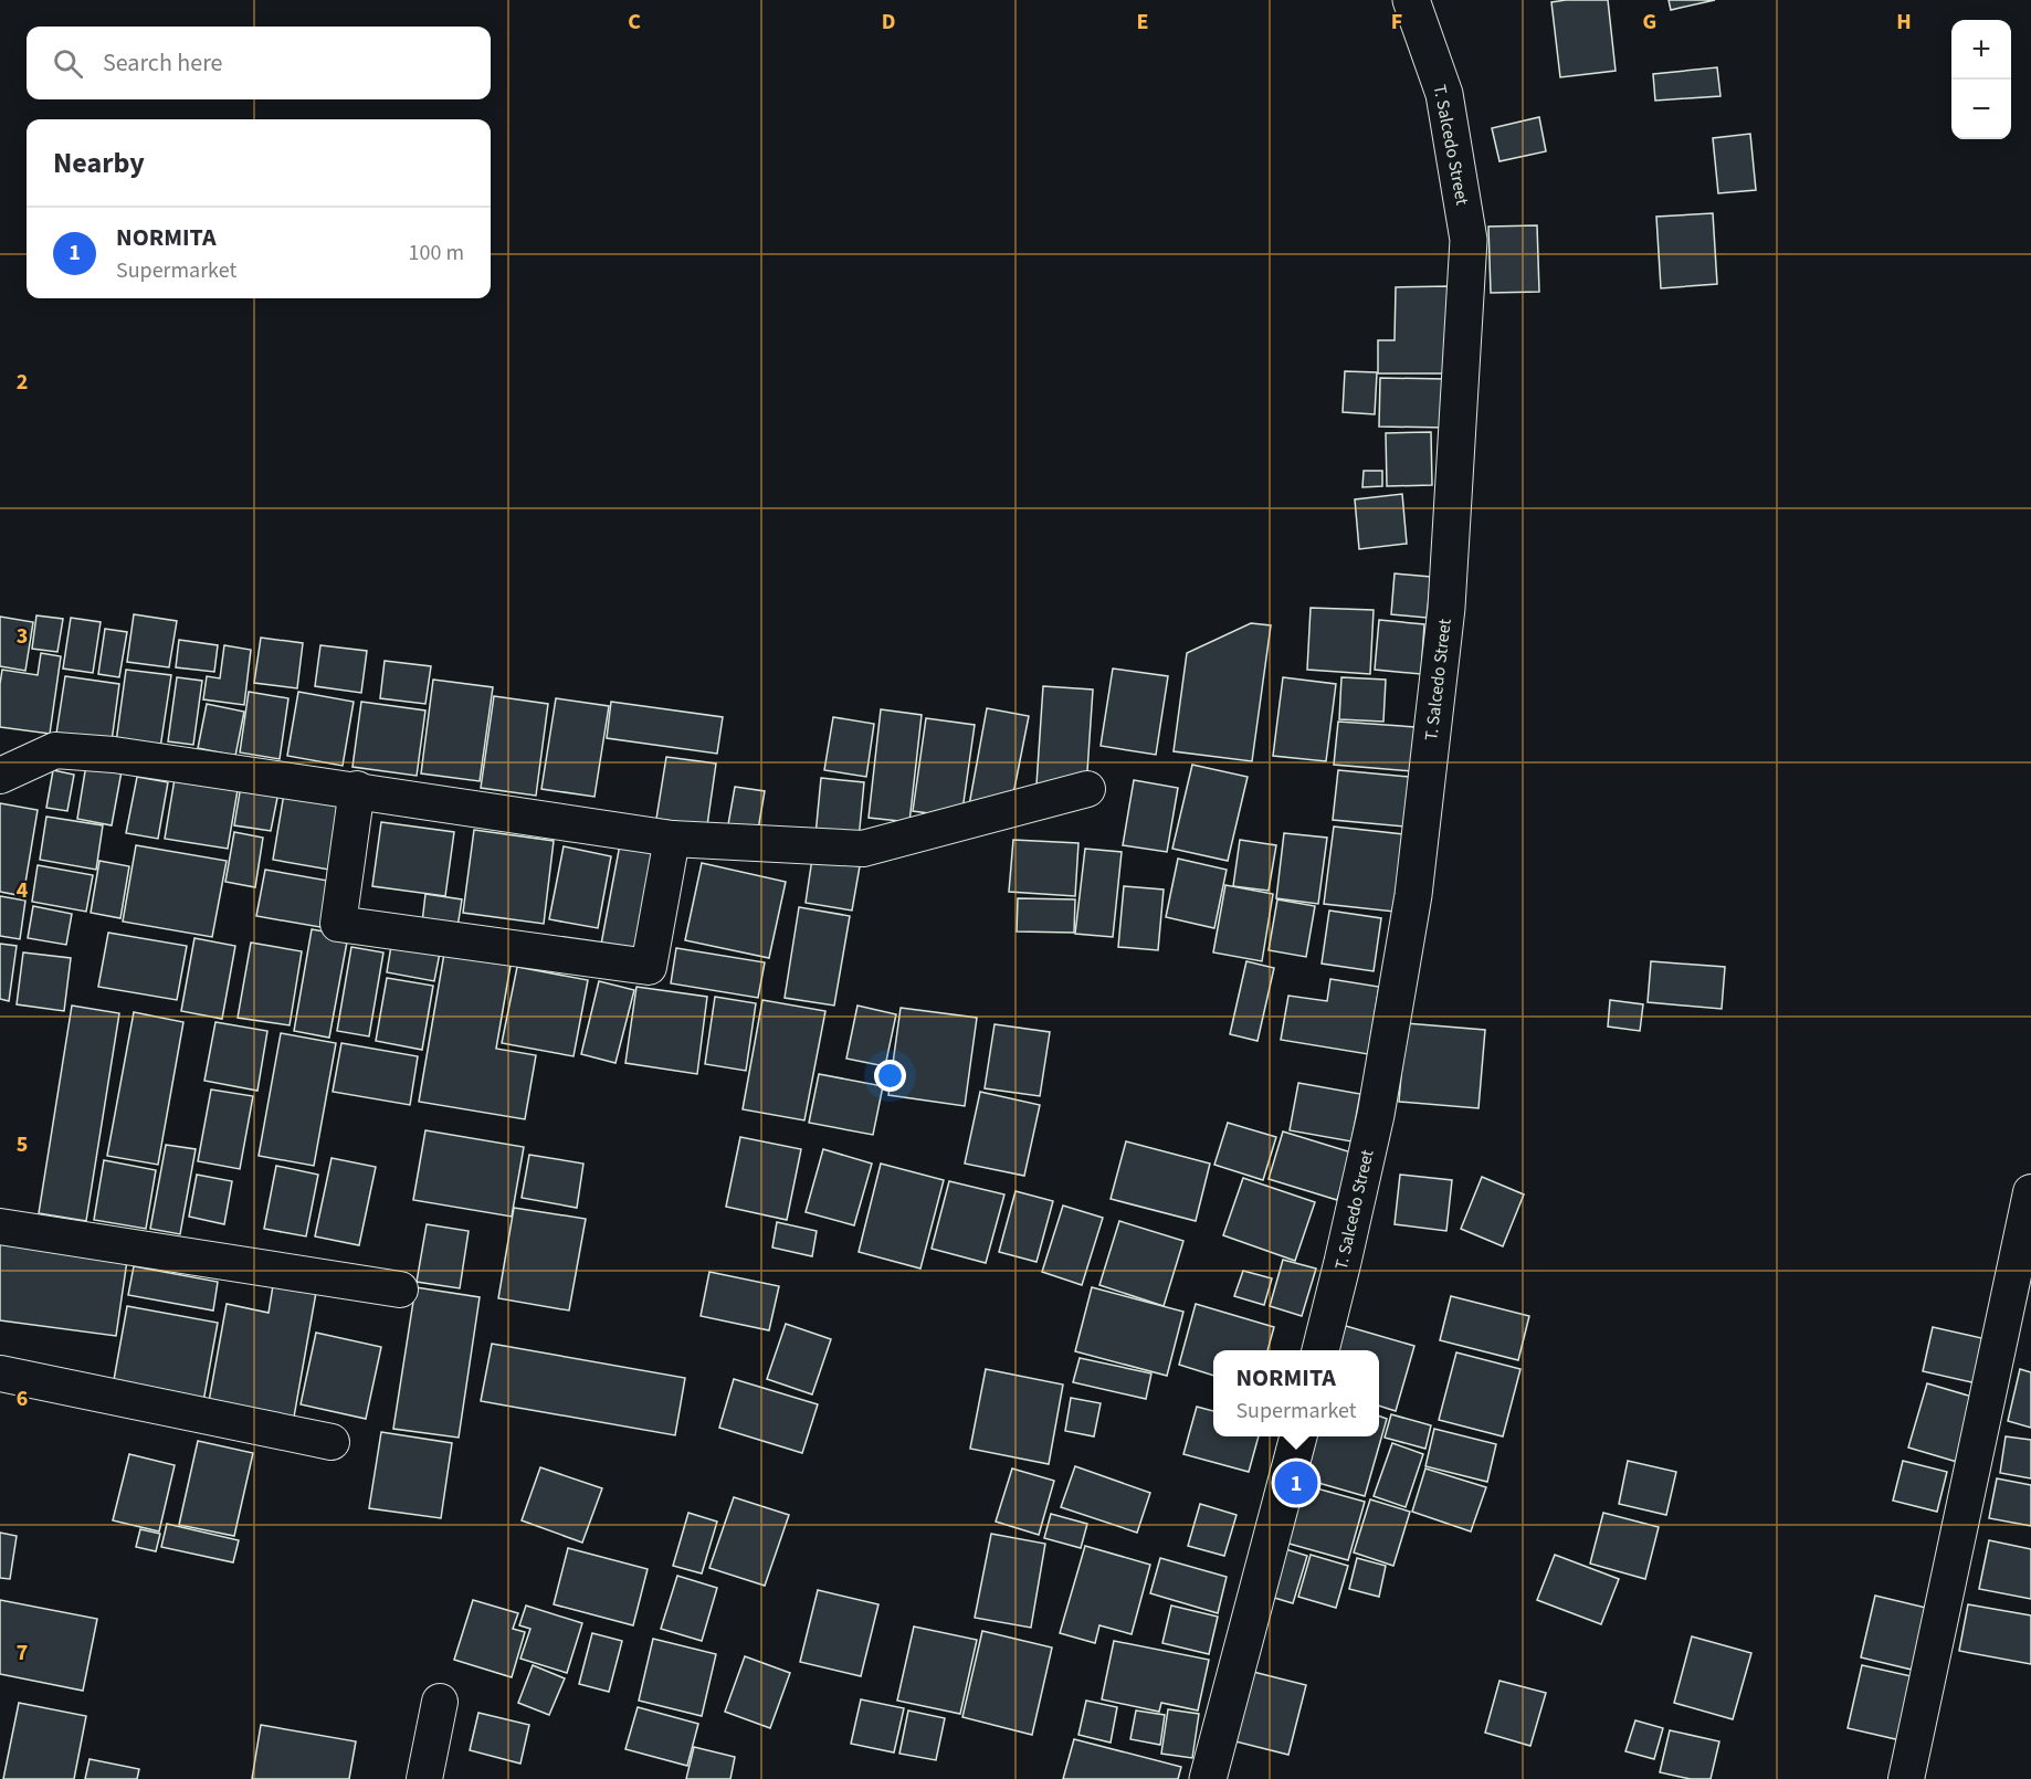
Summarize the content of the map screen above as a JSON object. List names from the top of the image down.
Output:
{
  "streets": {
    "street": ["T. Salcedo Street"]
  },
  "page": {
    "map_buttons": ["+", "−"],
    "search": "Search here",
    "heading": "Nearby",
    "list": [
      {
        "mark": "1",
        "name": "NORMITA",
        "note": "Supermarket",
        "value": "100 m"
      }
    ],
    "popup": ["NORMITA", "Supermarket"],
    "pins": "1"
  },
  "grid": {
    "columns": [
      "C",
      "D",
      "E",
      "F",
      "G",
      "H"
    ],
    "rows": [
      "2",
      "3",
      "4",
      "5",
      "6",
      "7"
    ]
  }
}
